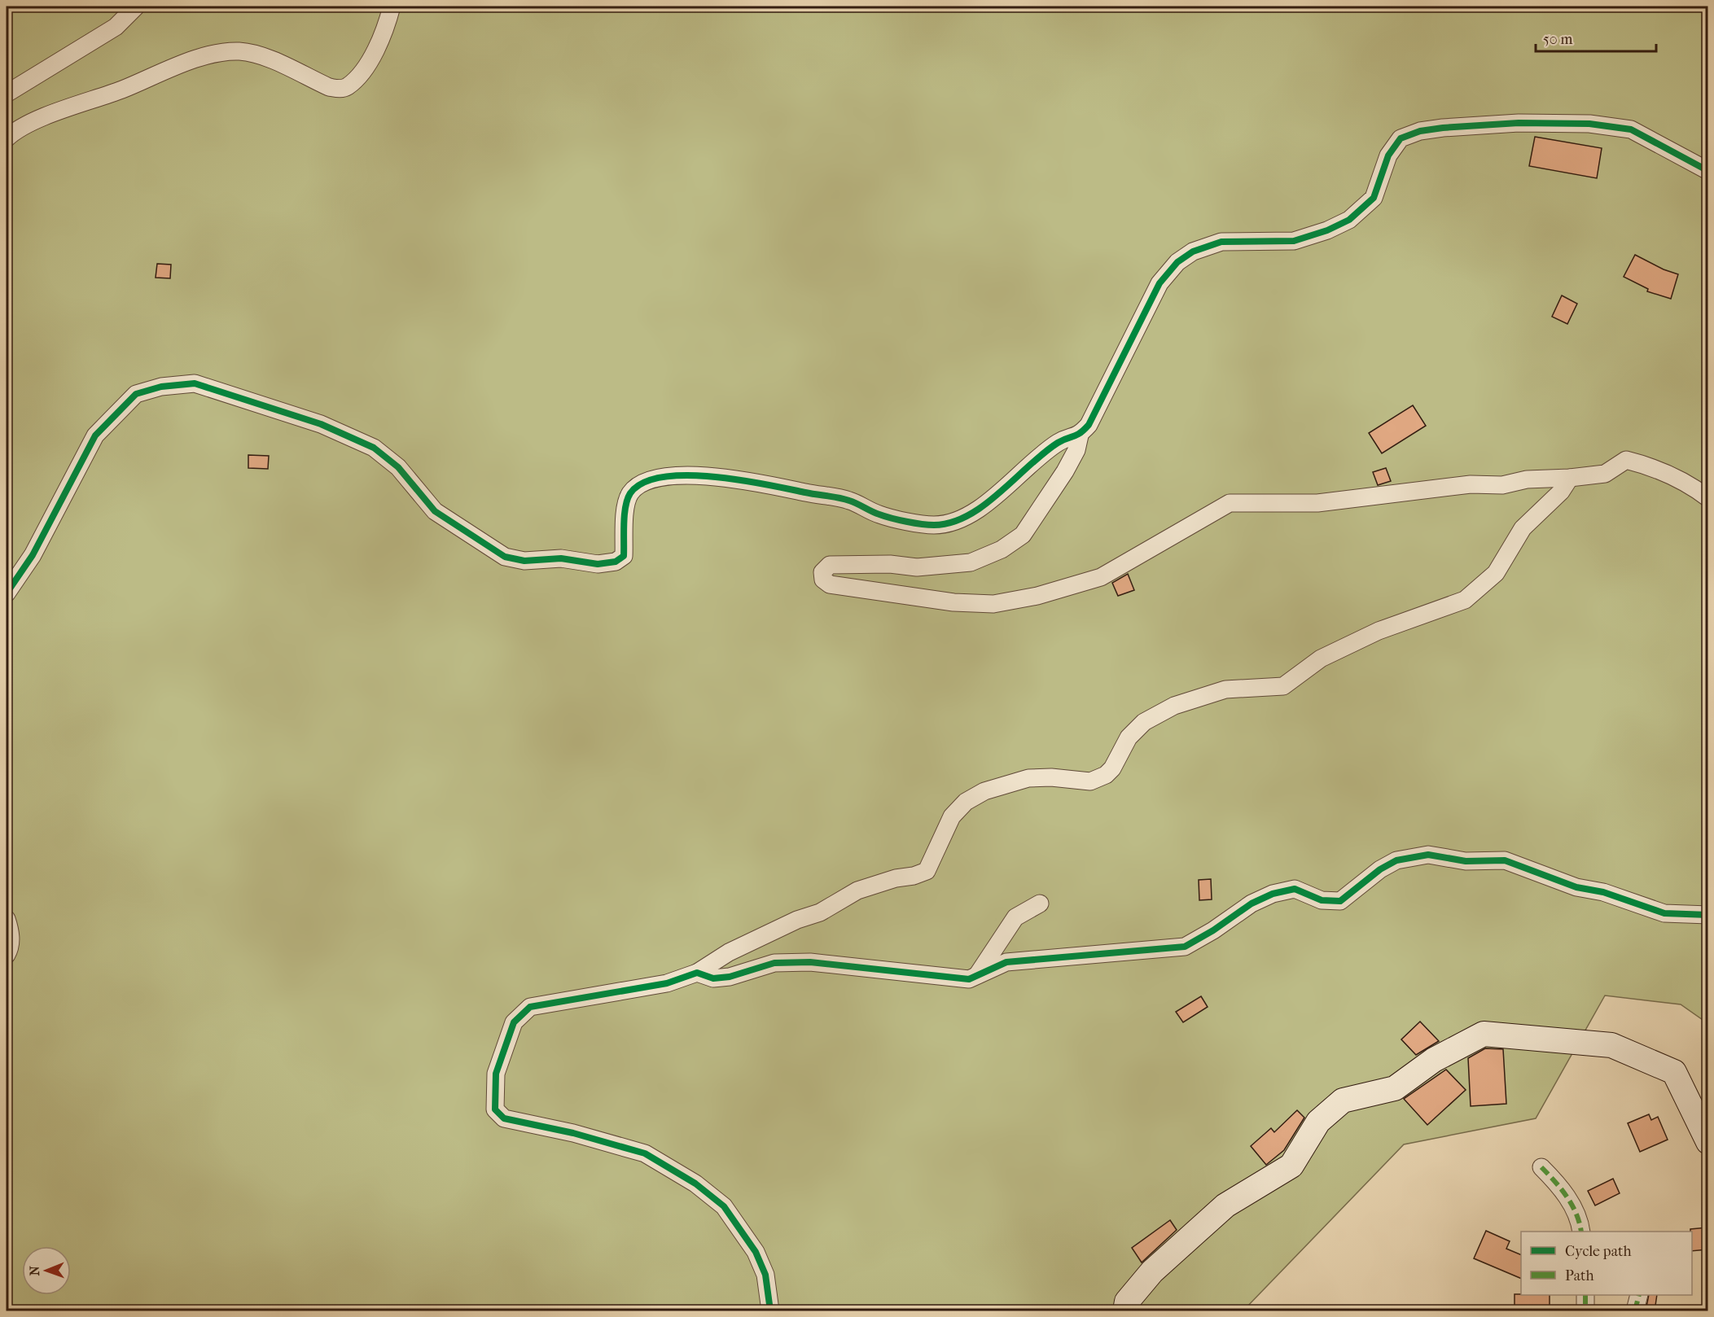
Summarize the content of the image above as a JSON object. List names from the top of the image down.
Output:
{
  "legend": ["Cycle path", "Path"],
  "scale_bar": "50 m",
  "north": "left"
}
